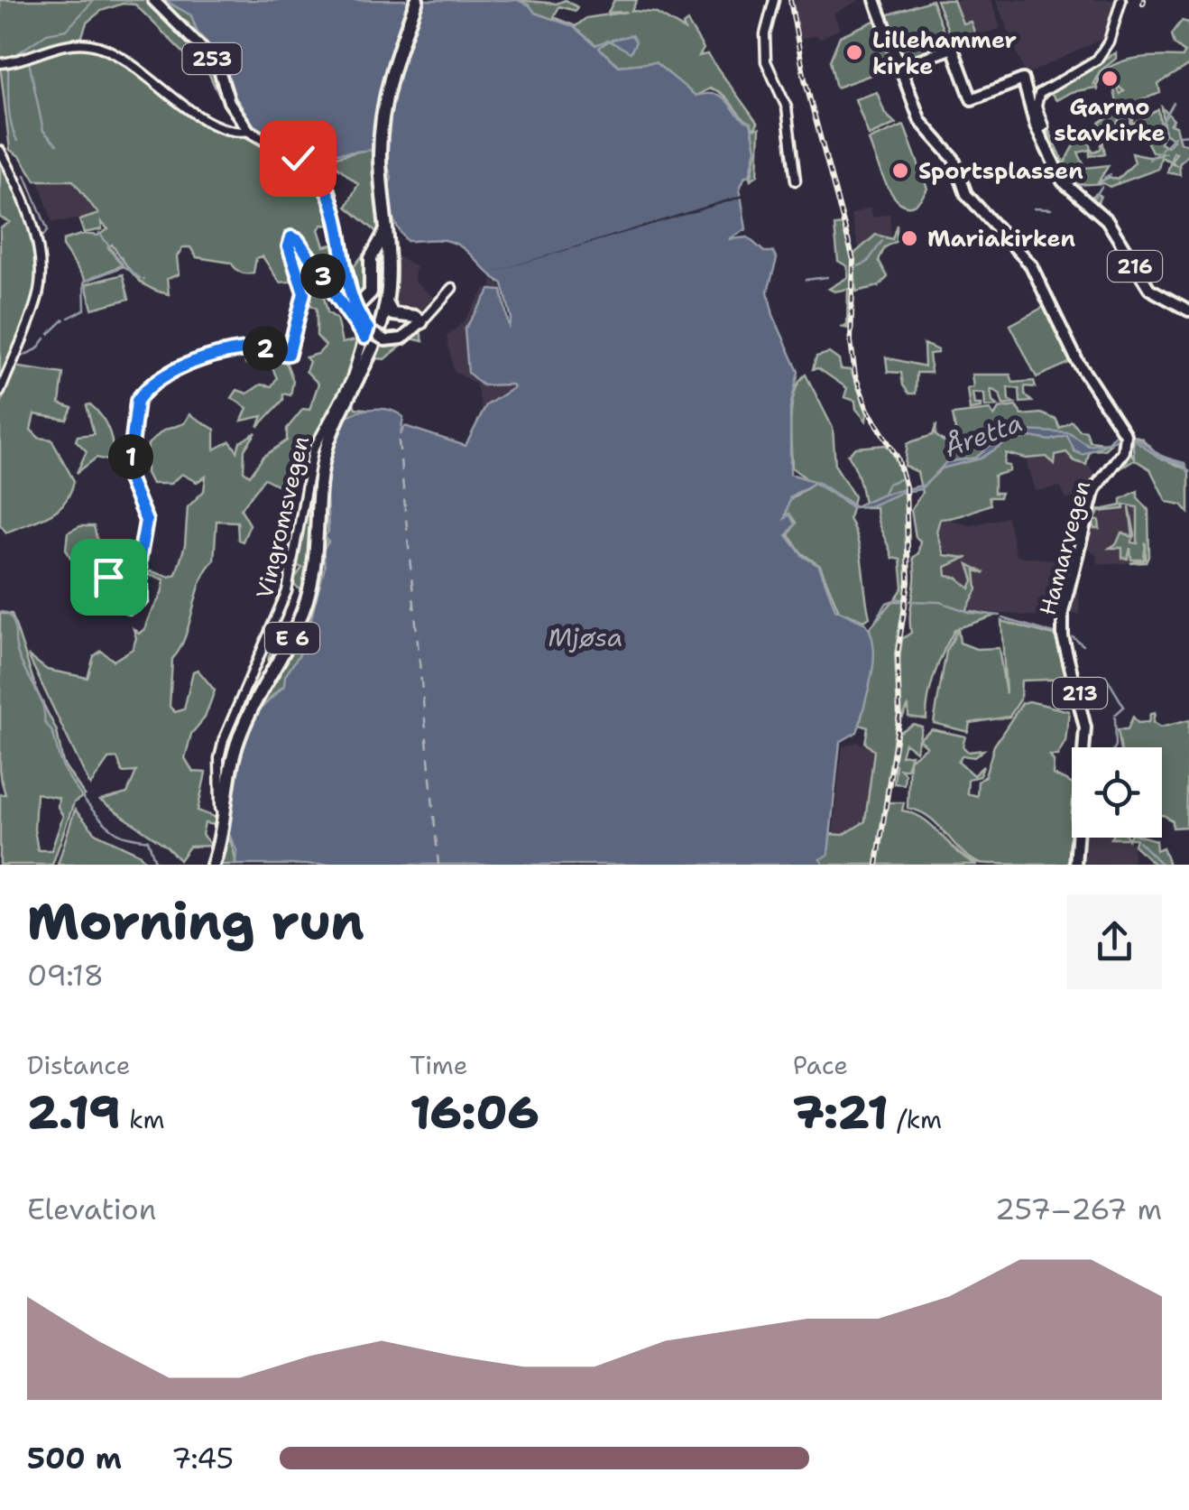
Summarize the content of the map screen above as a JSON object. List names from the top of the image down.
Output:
{
  "streets": {
    "highway": ["E 6"],
    "main road": [
      "253",
      "216",
      "Vingromsvegen",
      "Hamarvegen",
      "213"
    ]
  },
  "crossings": [
    ["253", "Vingromsvegen"],
    ["253", "E 6"],
    ["216", "Hamarvegen"],
    ["216", "213"],
    ["Vingromsvegen", "E 6"],
    ["Hamarvegen", "213"]
  ],
  "water": ["Åretta", "Mjøsa"],
  "places": [
    "Lillehammer kirke",
    "Garmo stavkirke",
    "Sportsplassen",
    "Mariakirken"
  ],
  "page": {
    "pins": ["3", "2", "1"],
    "heading": ["Morning run", "09:18"],
    "stats": [
      ["Distance", "2.19 km"],
      ["Time", "16:06"],
      ["Pace", "7:21 /km"]
    ],
    "chart": ["Elevation", "257–267 m"],
    "list": [
      {
        "name": "500 m",
        "note": "7:45"
      }
    ]
  }
}
